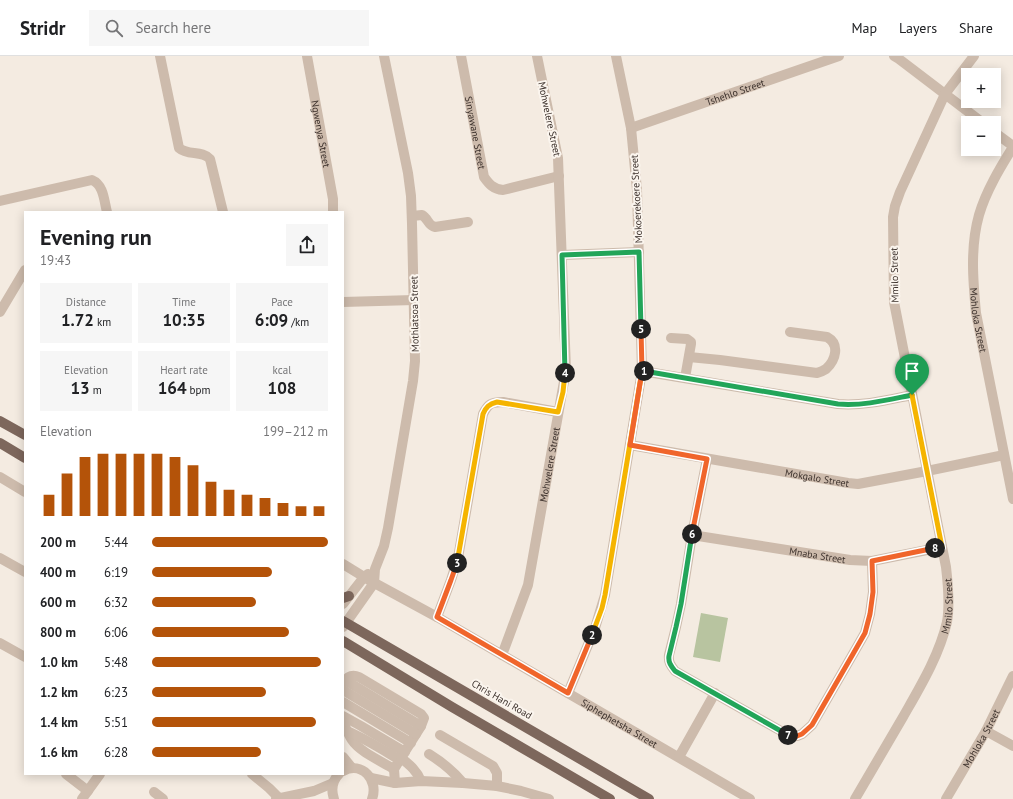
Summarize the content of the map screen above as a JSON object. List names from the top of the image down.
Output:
{
  "streets": {
    "main road": ["Chris Hani Road"],
    "street": [
      "Tshehlo Street",
      "Mohwelere Street",
      "Sinyawane Street",
      "Ngwenya Street",
      "Mokoerekoere Street",
      "Mmilo Street",
      "Mothlatsoa Street",
      "Mohloka Street",
      "Mokgalo Street",
      "Mnaba Street",
      "Siphephetsha Street"
    ]
  },
  "crossings": [
    ["Tshehlo Street", "Mokoerekoere Street"],
    ["Mohwelere Street", "Sinyawane Street"],
    ["Mohwelere Street", "Siphephetsha Street"],
    ["Mokoerekoere Street", "Mokgalo Street"],
    ["Mokoerekoere Street", "Siphephetsha Street"],
    ["Mmilo Street", "Mokgalo Street"],
    ["Mmilo Street", "Mnaba Street"],
    ["Mothlatsoa Street", "Siphephetsha Street"],
    ["Mohloka Street", "Mokgalo Street"]
  ],
  "page": {
    "header": "Stridr",
    "search": "Search here",
    "nav": ["Map", "Layers", "Share"],
    "map_buttons": ["+", "−"],
    "heading": ["Evening run", "19:43"],
    "stats": [
      ["Distance", "1.72 km"],
      ["Time", "10:35"],
      ["Pace", "6:09 /km"],
      ["Elevation", "13 m"],
      ["Heart rate", "164 bpm"],
      ["kcal", "108"]
    ],
    "pins": [
      "5",
      "1",
      "4",
      "6",
      "8",
      "3",
      "2",
      "7"
    ],
    "chart": ["Elevation", "199–212 m"],
    "list": [
      {
        "name": "200 m",
        "note": "5:44"
      },
      {
        "name": "400 m",
        "note": "6:19"
      },
      {
        "name": "600 m",
        "note": "6:32"
      },
      {
        "name": "800 m",
        "note": "6:06"
      },
      {
        "name": "1.0 km",
        "note": "5:48"
      },
      {
        "name": "1.2 km",
        "note": "6:23"
      },
      {
        "name": "1.4 km",
        "note": "5:51"
      },
      {
        "name": "1.6 km",
        "note": "6:28"
      }
    ]
  }
}
